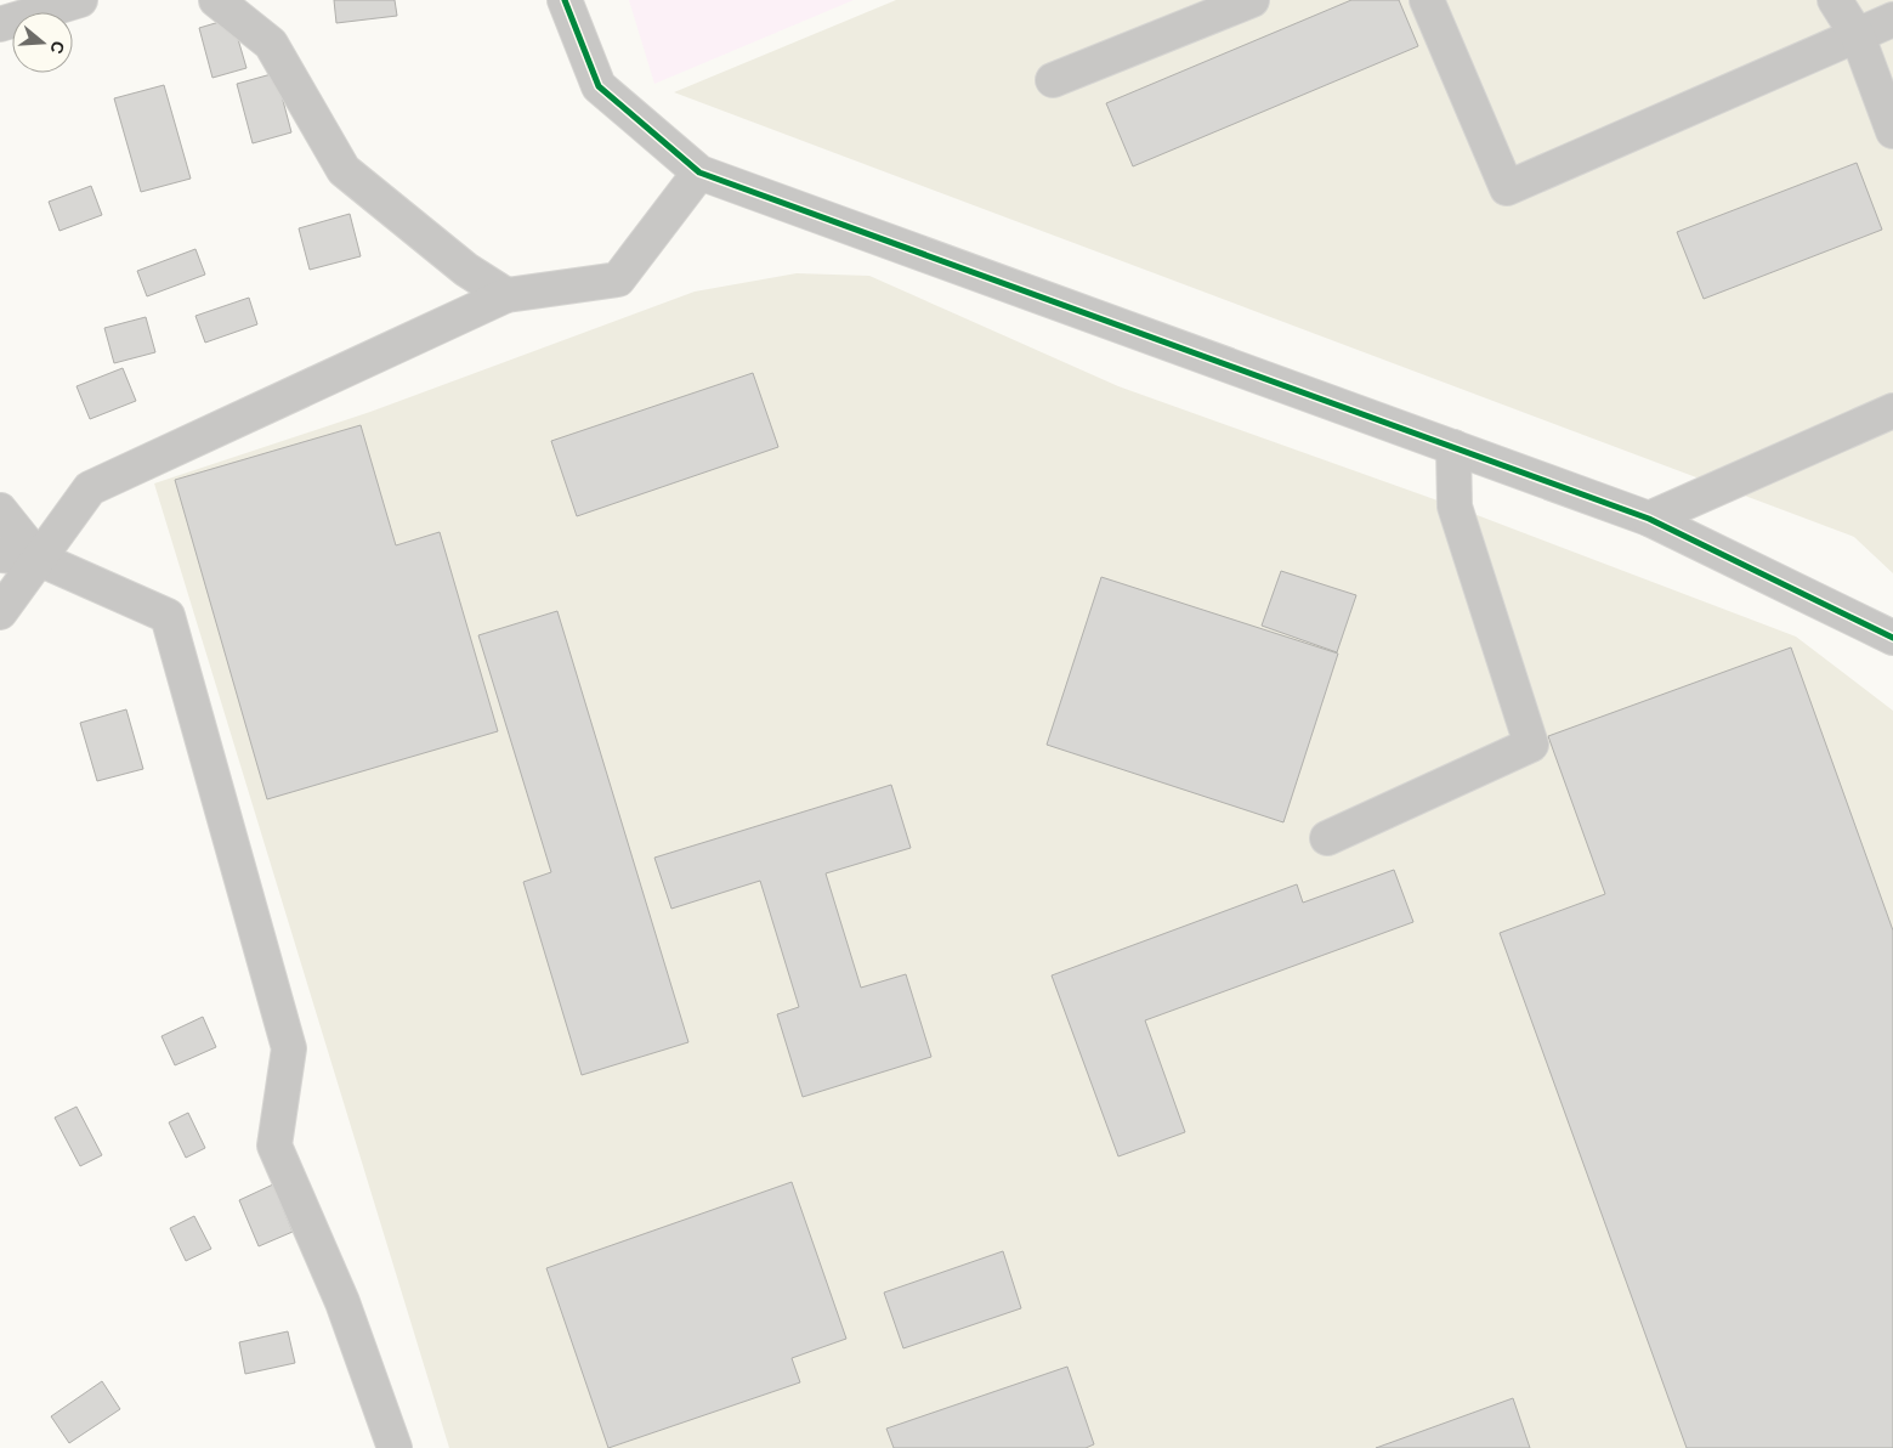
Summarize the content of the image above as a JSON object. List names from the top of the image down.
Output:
{
  "north": "right"
}
